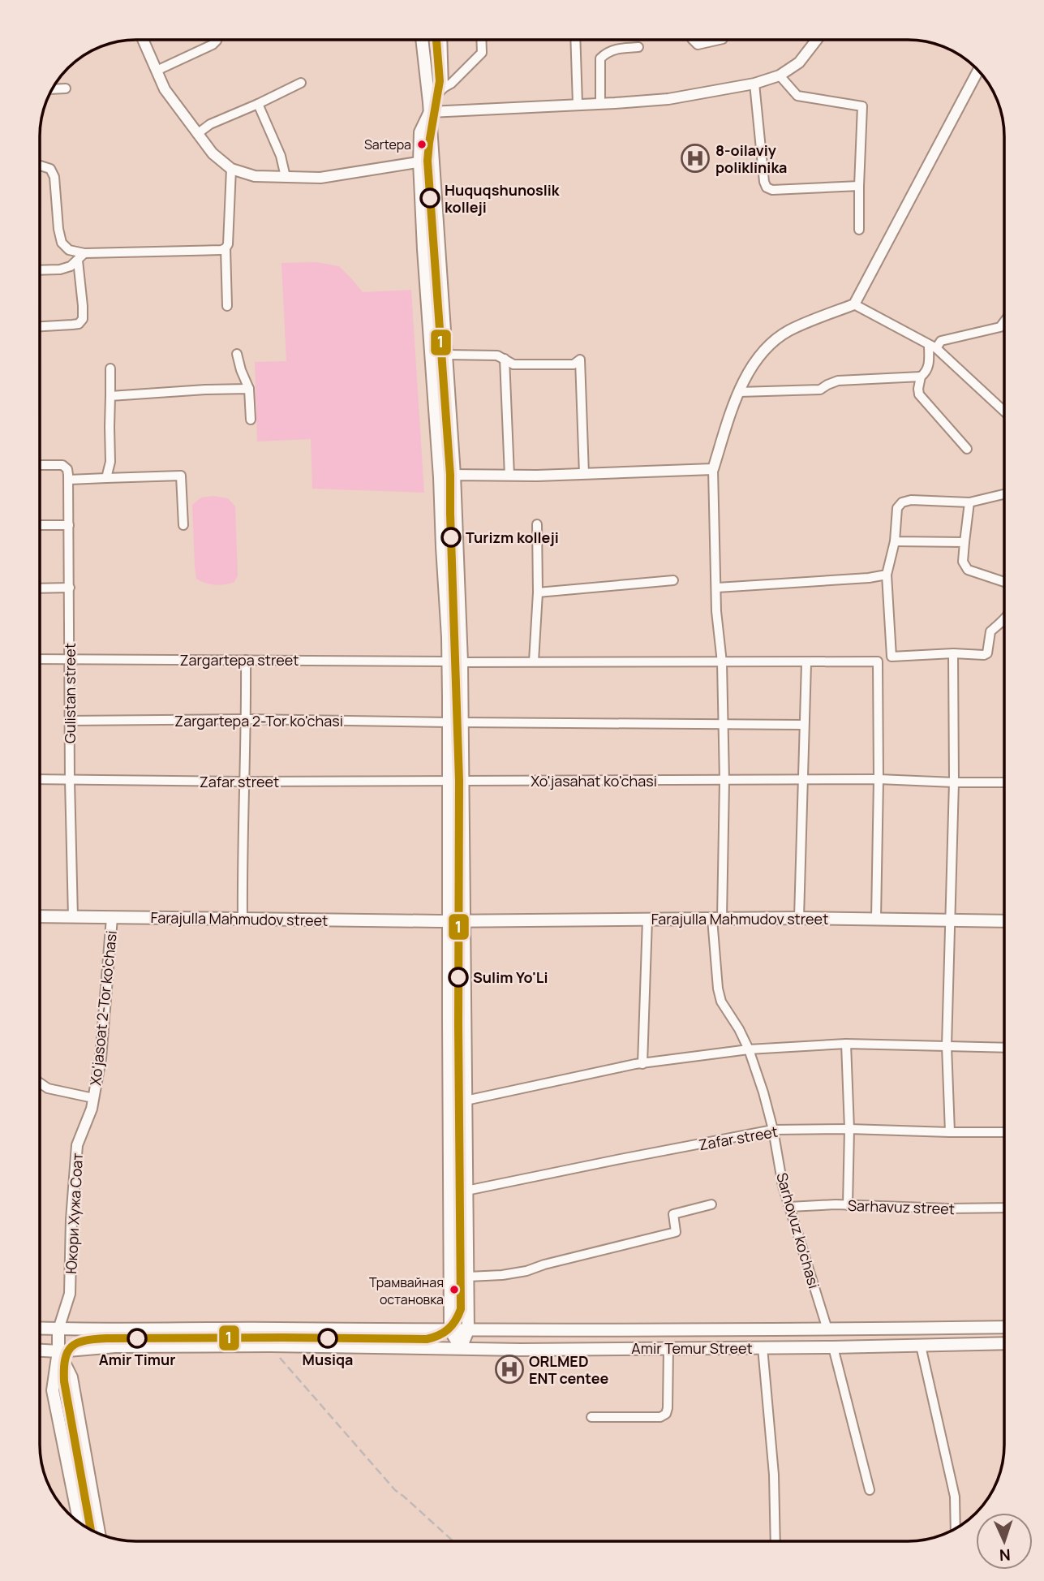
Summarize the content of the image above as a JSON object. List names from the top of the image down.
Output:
{
  "streets": {
    "main road": ["Farajulla Mahmudov street", "Amir Temur Street"],
    "street": [
      "Zargartepa street",
      "Gulistan street",
      "Zargartepa 2-Tor ko'chasi",
      "Xo'jasahat ko'chasi",
      "Zafar street",
      "Xo'jasoat 2-Tor ko'chasi",
      "Sarhavuz street",
      "Юкори Хужа Соат",
      "Sarhovuz ko'chasi"
    ]
  },
  "crossings": [
    ["Zargartepa street", "Gulistan street"],
    ["Gulistan street", "Zargartepa 2-Tor ko'chasi"],
    ["Gulistan street", "Zafar street"],
    ["Gulistan street", "Farajulla Mahmudov street"],
    ["Xo'jasahat ko'chasi", "Zafar street"],
    ["Zafar street", "Sarhovuz ko'chasi"],
    ["Farajulla Mahmudov street", "Xo'jasoat 2-Tor ko'chasi"],
    ["Farajulla Mahmudov street", "Sarhovuz ko'chasi"],
    ["Xo'jasoat 2-Tor ko'chasi", "Юкори Хужа Соат"],
    ["Sarhavuz street", "Sarhovuz ko'chasi"],
    ["Юкори Хужа Соат", "Amir Temur Street"],
    ["Sarhovuz ko'chasi", "Amir Temur Street"]
  ],
  "places": {
    "other": [
      "Sartepa",
      "Huquqshunoslik kolleji",
      "Turizm kolleji",
      "Sulim Yo'Li",
      "Трамвайная остановка",
      "Amir Timur",
      "Musiqa"
    ],
    "hospital": ["8-oilaviy poliklinika", "ORLMED ENT centee"]
  },
  "lines": ["transit line 1"],
  "north": "bottom"
}
